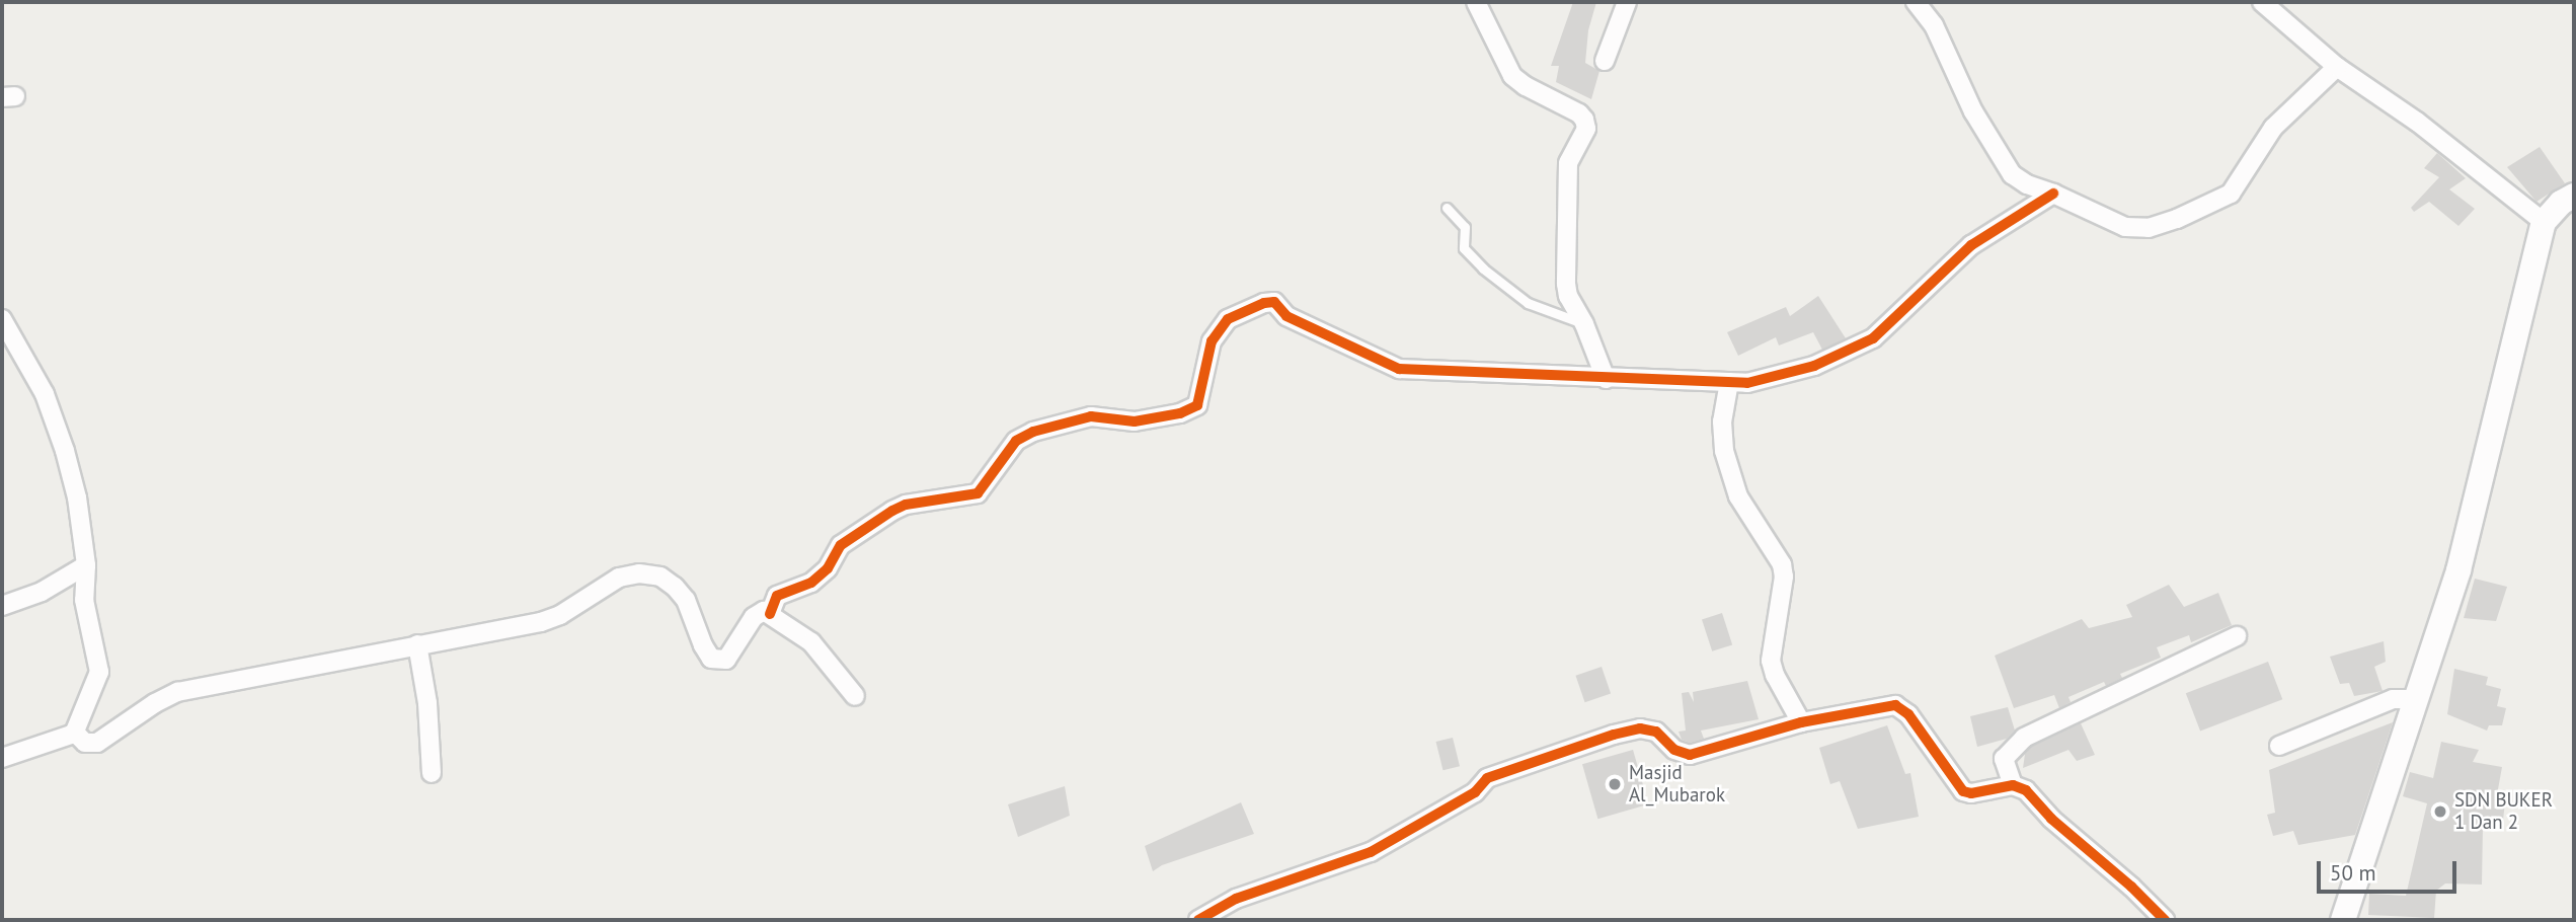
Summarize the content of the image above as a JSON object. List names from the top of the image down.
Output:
{
  "places": ["Masjid Al_Mubarok", "SDN BUKER 1 Dan 2"],
  "scale_bar": "50 m"
}
